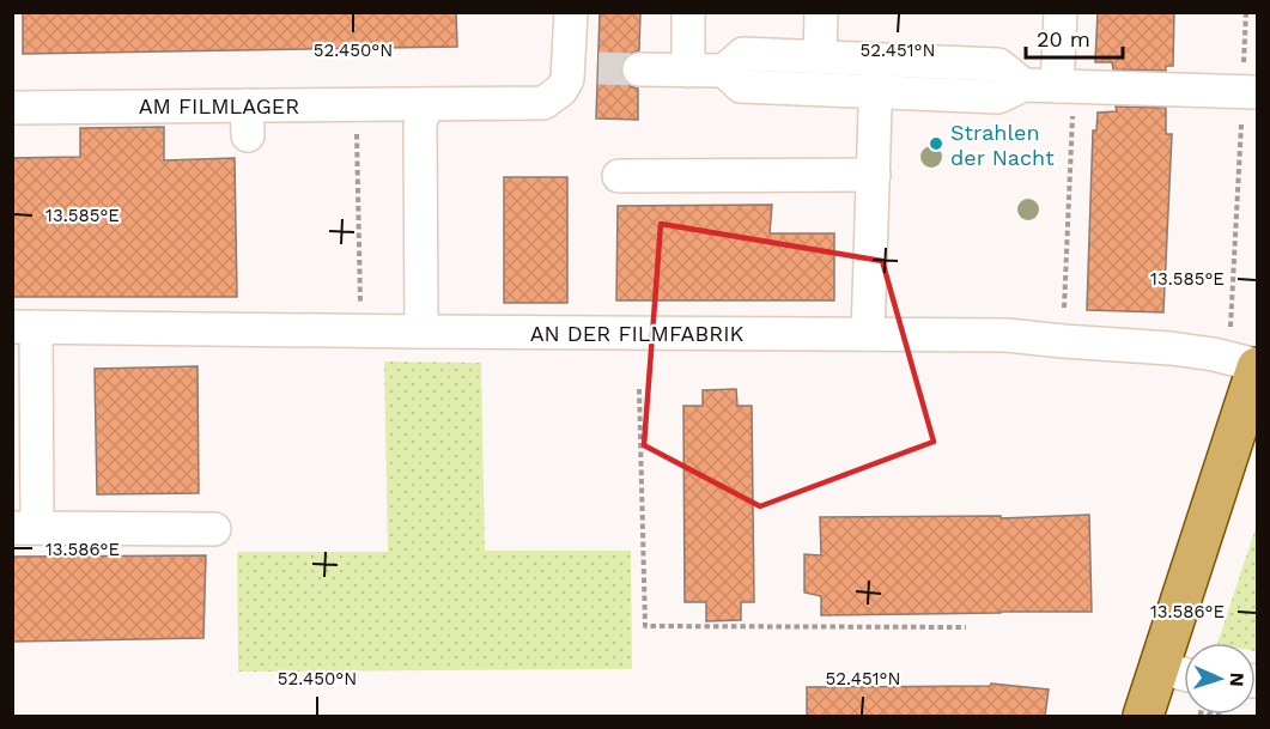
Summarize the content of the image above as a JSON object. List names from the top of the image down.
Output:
{
  "streets": {
    "street": ["AM FILMLAGER", "AN DER FILMFABRIK"]
  },
  "places": ["Strahlen der Nacht"],
  "scale_bar": "20 m",
  "north": "right",
  "coordinates": [
    "52.450°N",
    "52.451°N",
    "13.585°E",
    "13.586°E"
  ]
}
